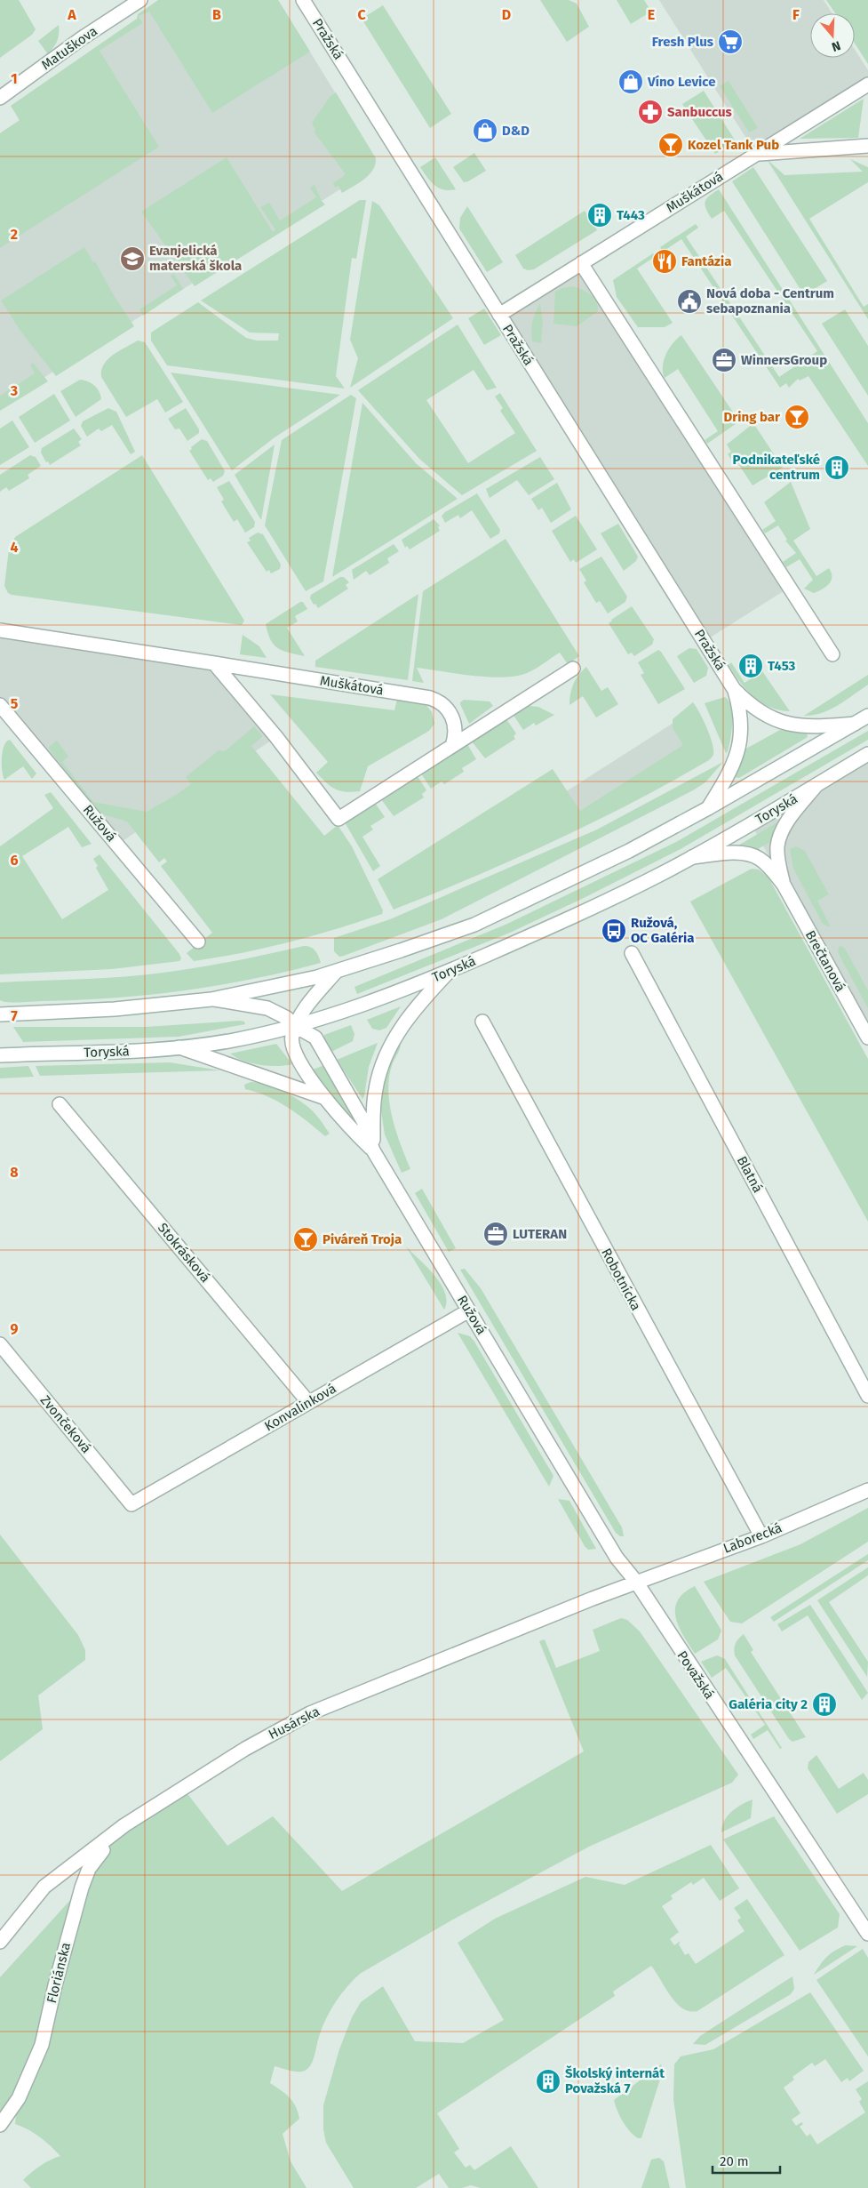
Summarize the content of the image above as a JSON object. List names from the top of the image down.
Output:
{
  "streets": {
    "street": [
      "Pražská",
      "Matuškova",
      "Muškátová",
      "Toryská",
      "Ružová",
      "Brečtanová",
      "Blatná",
      "Stokrásková",
      "Robotnícka",
      "Konvalinková",
      "Zvončeková",
      "Laborecká",
      "Považská",
      "Husárska",
      "Floriánska"
    ]
  },
  "crossings": [
    ["Pražská", "Muškátová"],
    ["Toryská", "Ružová"],
    ["Ružová", "Konvalinková"],
    ["Ružová", "Považská"],
    ["Stokrásková", "Konvalinková"],
    ["Robotnícka", "Laborecká"],
    ["Konvalinková", "Zvončeková"],
    ["Laborecká", "Považská"],
    ["Laborecká", "Husárska"],
    ["Považská", "Husárska"],
    ["Husárska", "Floriánska"]
  ],
  "places": {
    "supermarket": ["Fresh Plus"],
    "shop": ["Víno Levice", "D&D"],
    "pharmacy": ["Sanbuccus"],
    "bar": ["Kozel Tank Pub", "Dring bar", "Piváreň Troja"],
    "building": [
      "T443",
      "Podnikateľské centrum",
      "T453",
      "Galéria city 2",
      "Školský internát Považská 7"
    ],
    "school or university": ["Evanjelická materská škola"],
    "restaurant": ["Fantázia"],
    "public building": ["Nová doba - Centrum sebapoznania"],
    "office": ["WinnersGroup", "LUTERAN"],
    "bus stop": ["Ružová, OC Galéria"]
  },
  "scale_bar": "20 m",
  "north": "bottom",
  "grid": {
    "columns": [
      "A",
      "B",
      "C",
      "D",
      "E",
      "F"
    ],
    "rows": [
      "1",
      "2",
      "3",
      "4",
      "5",
      "6",
      "7",
      "8",
      "9"
    ]
  }
}
